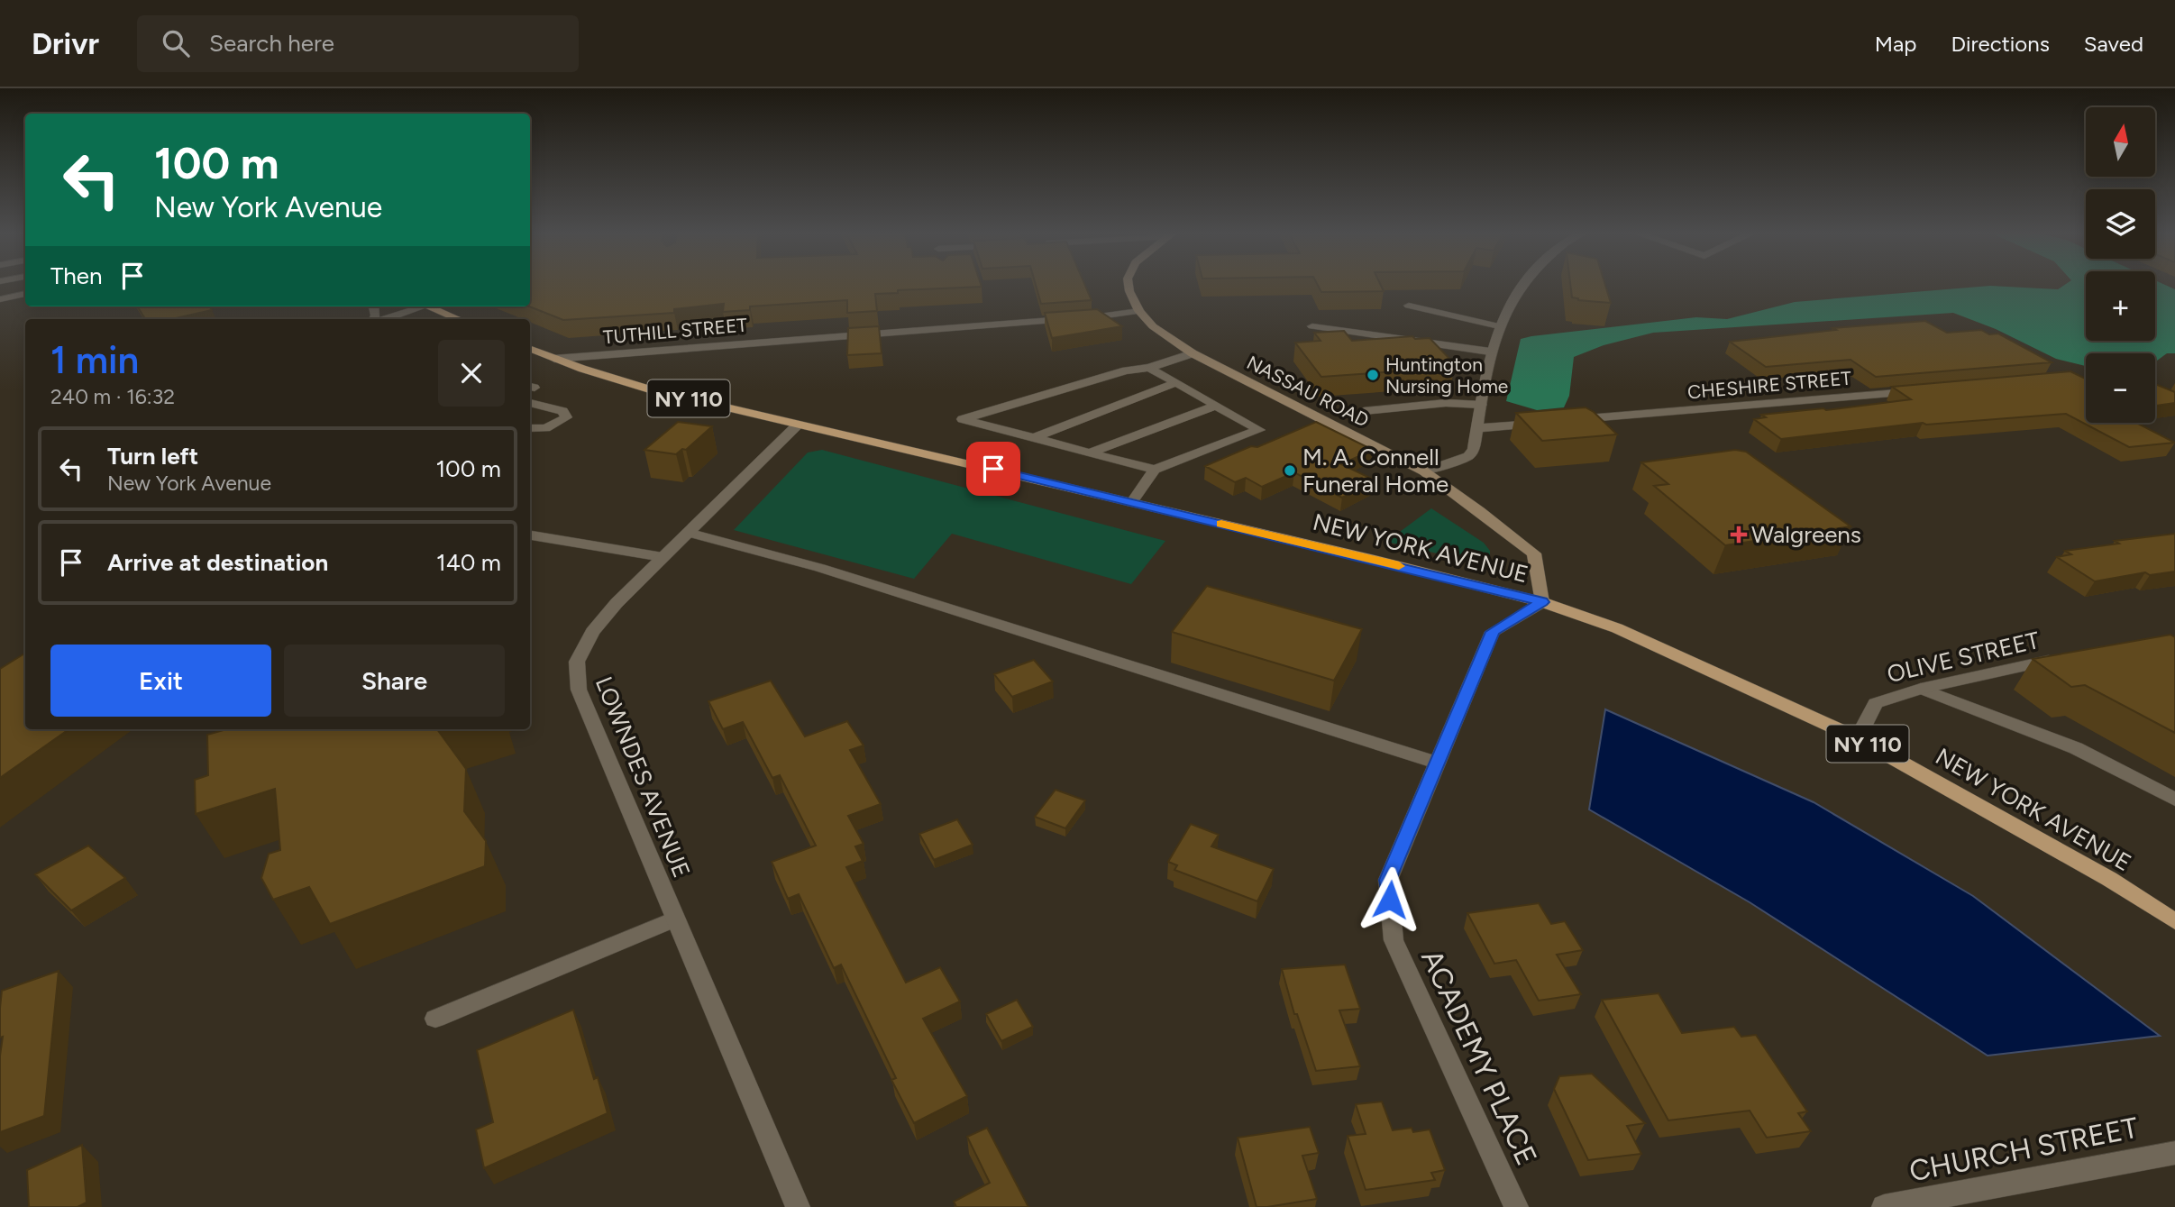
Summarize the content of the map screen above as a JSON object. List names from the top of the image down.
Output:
{
  "streets": {
    "main road": ["NASSAU ROAD", "NY 110", "NEW YORK AVENUE"],
    "street": [
      "TUTHILL STREET",
      "CHESHIRE STREET",
      "OLIVE STREET",
      "LOWNDES AVENUE",
      "ACADEMY PLACE",
      "CHURCH STREET"
    ]
  },
  "crossings": [
    ["TUTHILL STREET", "NASSAU ROAD"],
    ["TUTHILL STREET", "NEW YORK AVENUE"],
    ["NASSAU ROAD", "NEW YORK AVENUE"],
    ["NASSAU ROAD", "ACADEMY PLACE"],
    ["NEW YORK AVENUE", "OLIVE STREET"],
    ["NEW YORK AVENUE", "LOWNDES AVENUE"],
    ["NEW YORK AVENUE", "ACADEMY PLACE"]
  ],
  "places": {
    "other": ["Huntington Nursing Home", "M. A. Connell Funeral Home"],
    "health": ["Walgreens"]
  },
  "north": "top",
  "page": {
    "header": "Drivr",
    "search": "Search here",
    "nav": ["Map", "Directions", "Saved"],
    "map_buttons": ["+", "−"],
    "turn": ["100 m", "New York Avenue"],
    "then": "Then",
    "heading": ["1 min", "240 m · 16:32"],
    "list": [
      {
        "name": "Turn left",
        "note": "New York Avenue",
        "value": "100 m"
      },
      {
        "name": "Arrive at destination",
        "value": "140 m"
      }
    ],
    "buttons": ["Exit", "Share"]
  }
}
